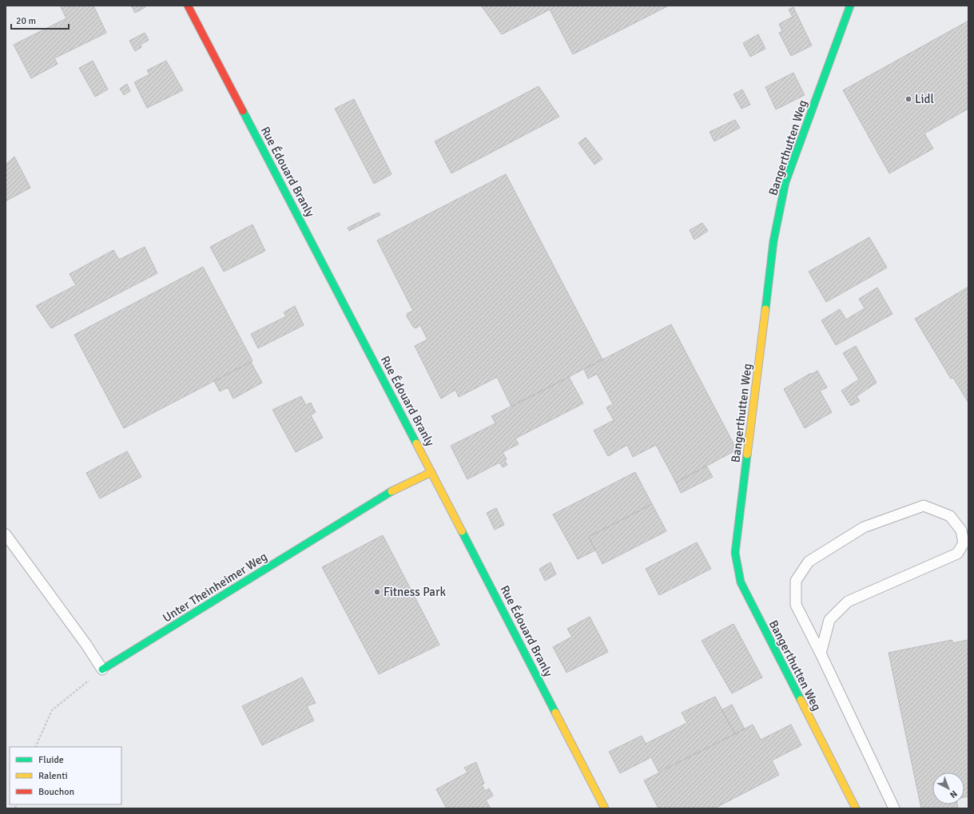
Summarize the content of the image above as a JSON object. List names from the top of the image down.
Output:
{
  "streets": {
    "street": ["Bangerthutten Weg", "Rue Édouard Branly", "Unter Theinheimer Weg"]
  },
  "crossings": [
    ["Rue Édouard Branly", "Unter Theinheimer Weg"]
  ],
  "places": ["Lidl", "Fitness Park"],
  "legend": ["Fluide", "Ralenti", "Bouchon"],
  "scale_bar": "20 m",
  "north": "bottom right"
}
